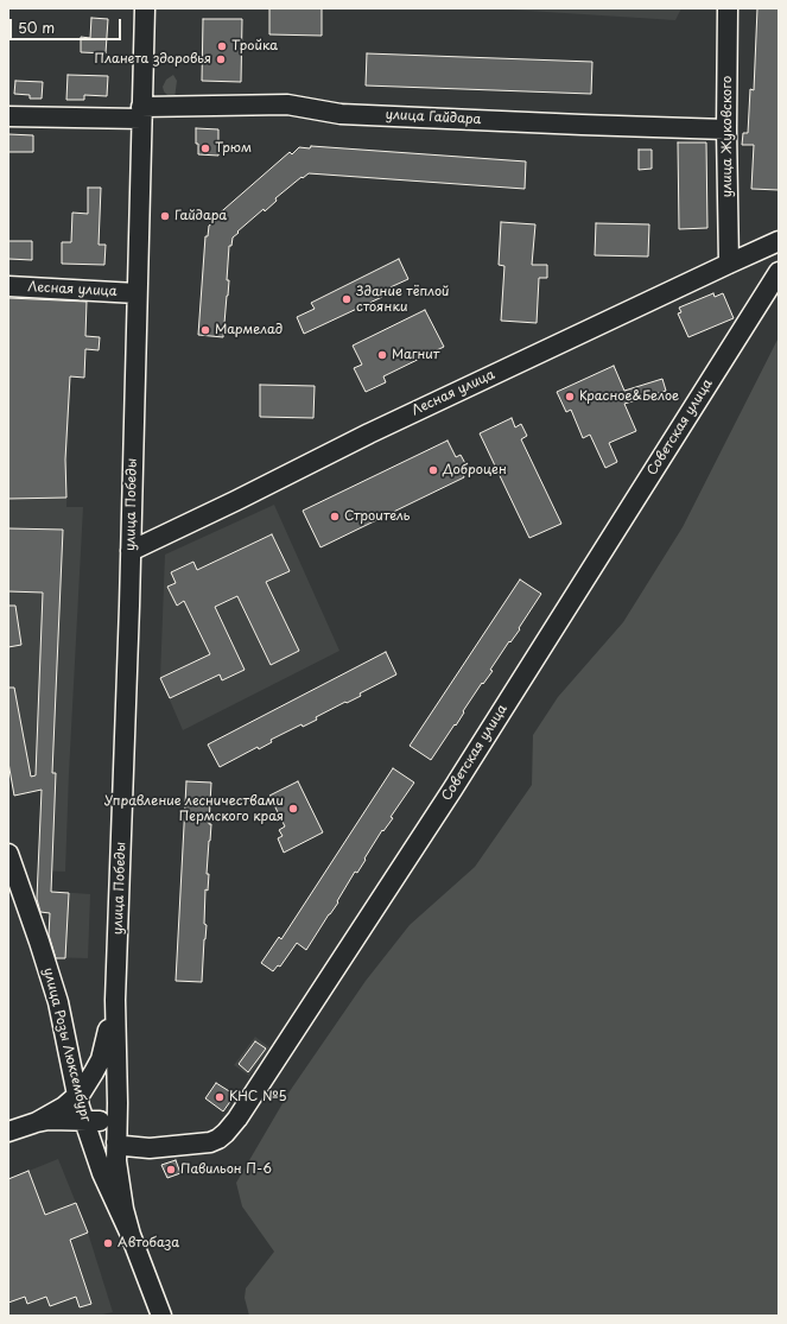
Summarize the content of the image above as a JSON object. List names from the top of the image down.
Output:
{
  "streets": {
    "street": [
      "улица Гайдара",
      "улица Жуковского",
      "Лесная улица",
      "Советская улица",
      "улица Победы",
      "улица Розы Люксембург"
    ]
  },
  "crossings": [
    ["улица Гайдара", "улица Жуковского"],
    ["улица Гайдара", "улица Победы"],
    ["улица Жуковского", "Лесная улица"],
    ["Лесная улица", "улица Победы"],
    ["Советская улица", "улица Розы Люксембург"],
    ["улица Победы", "улица Розы Люксембург"]
  ],
  "places": [
    "Тройка",
    "Планета здоровья",
    "Трюм",
    "Гайдара",
    "Здание тёплой стоянки",
    "Мармелад",
    "Магнит",
    "Красное&Белое",
    "Доброцен",
    "Строитель",
    "Управление лесничествами Пермского края",
    "КНС №5",
    "Павильон П-6",
    "Автобаза"
  ],
  "scale_bar": "50 m"
}
